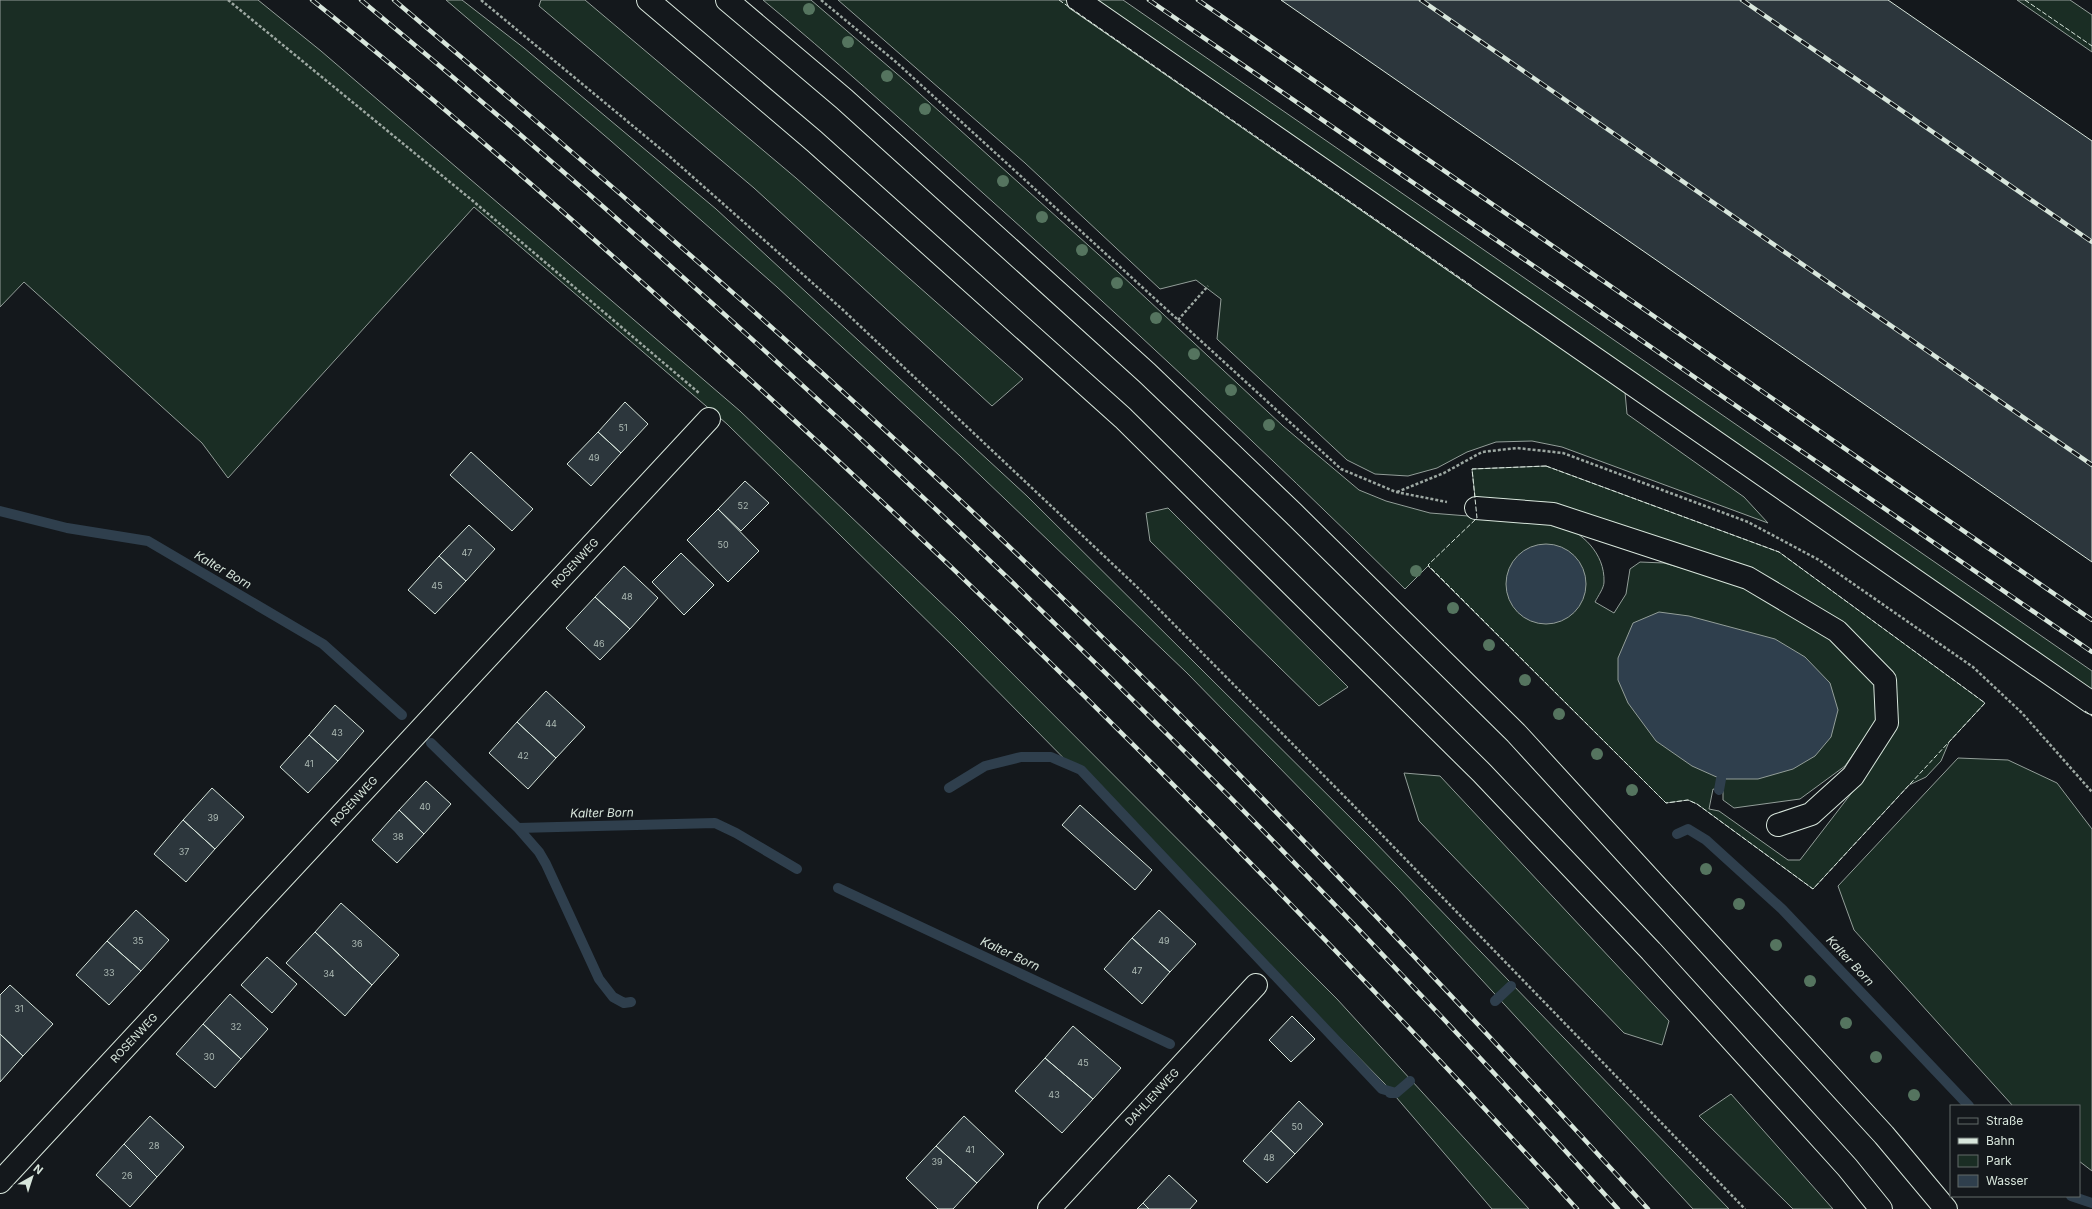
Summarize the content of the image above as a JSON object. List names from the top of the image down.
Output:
{
  "streets": {
    "main road": ["ROSENWEG", "DAHLIENWEG"]
  },
  "water": ["Kalter Born"],
  "house_numbers": [
    "51",
    "49",
    "52",
    "50",
    "47",
    "45",
    "48",
    "46",
    "44",
    "43",
    "42",
    "41",
    "40",
    "39",
    "38",
    "37",
    "35",
    "49",
    "36",
    "47",
    "33",
    "34",
    "31",
    "32",
    "30",
    "45",
    "43",
    "50",
    "28",
    "41",
    "48",
    "39",
    "26"
  ],
  "legend": [
    "Straße",
    "Bahn",
    "Park",
    "Wasser"
  ],
  "north": "top right"
}
